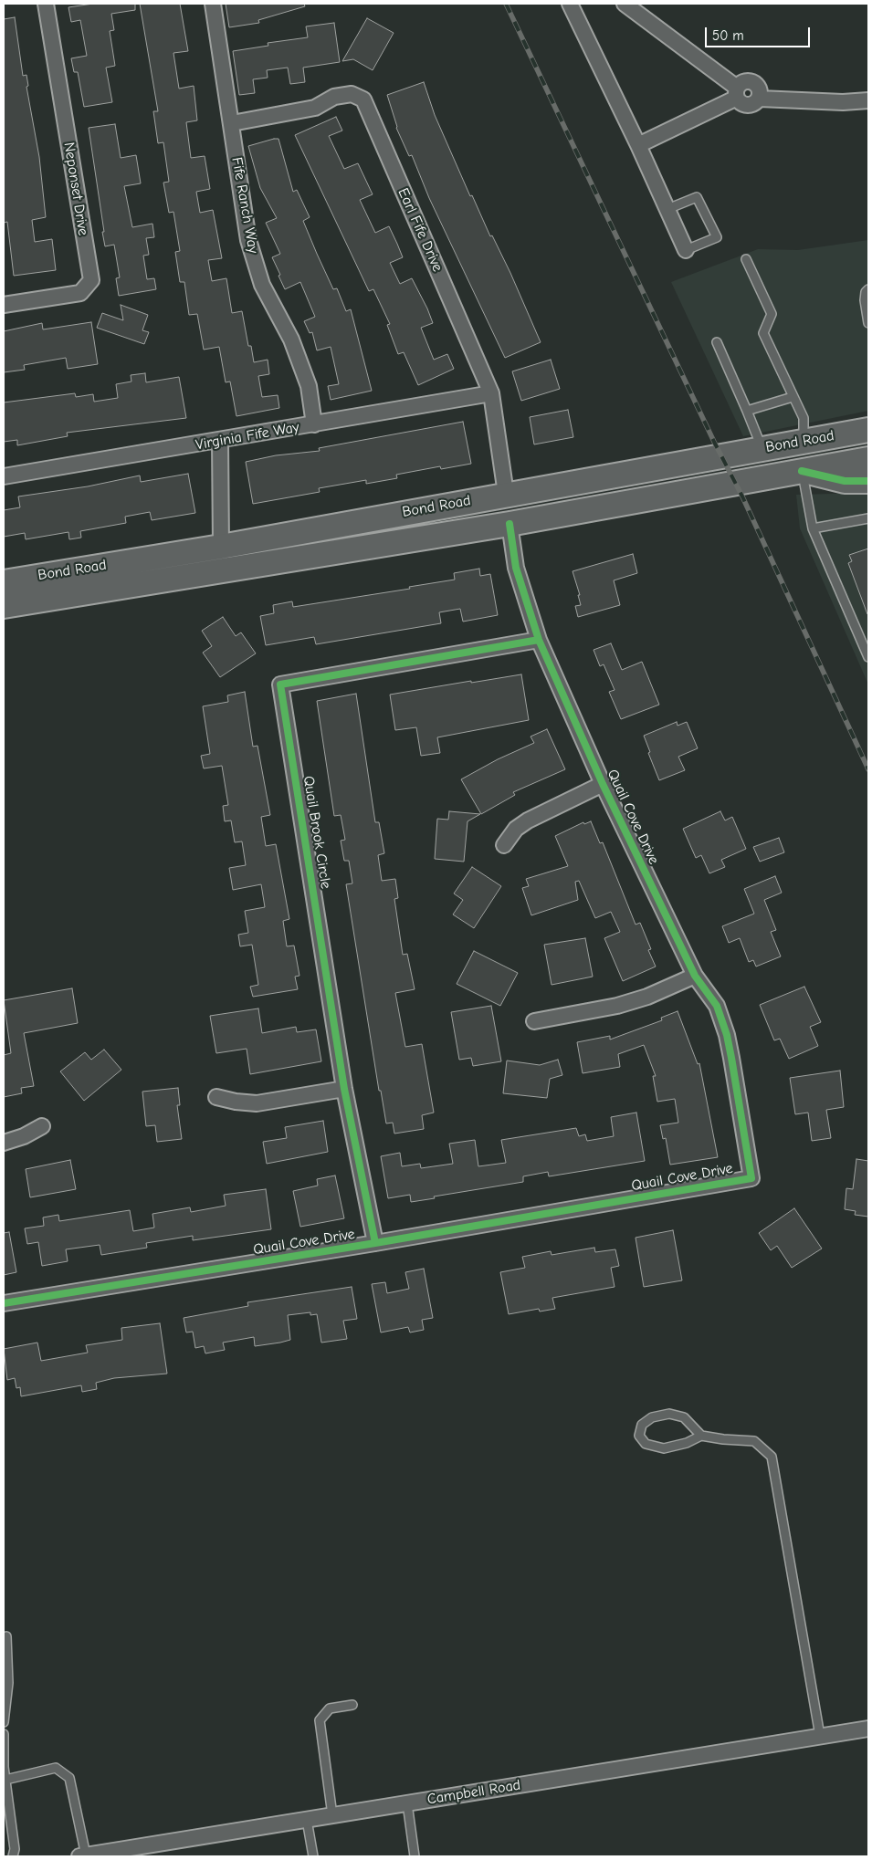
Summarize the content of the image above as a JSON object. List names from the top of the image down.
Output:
{
  "streets": {
    "main road": ["Bond Road"],
    "street": [
      "Neponset Drive",
      "Fife Ranch Way",
      "Earl Fife Drive",
      "Virginia Fife Way",
      "Quail Cove Drive",
      "Quail Brook Circle",
      "Campbell Road"
    ]
  },
  "crossings": [
    ["Fife Ranch Way", "Earl Fife Drive"],
    ["Fife Ranch Way", "Virginia Fife Way"],
    ["Earl Fife Drive", "Virginia Fife Way"],
    ["Earl Fife Drive", "Bond Road"],
    ["Bond Road", "Quail Cove Drive"],
    ["Quail Cove Drive", "Quail Brook Circle"]
  ],
  "scale_bar": "50 m"
}
